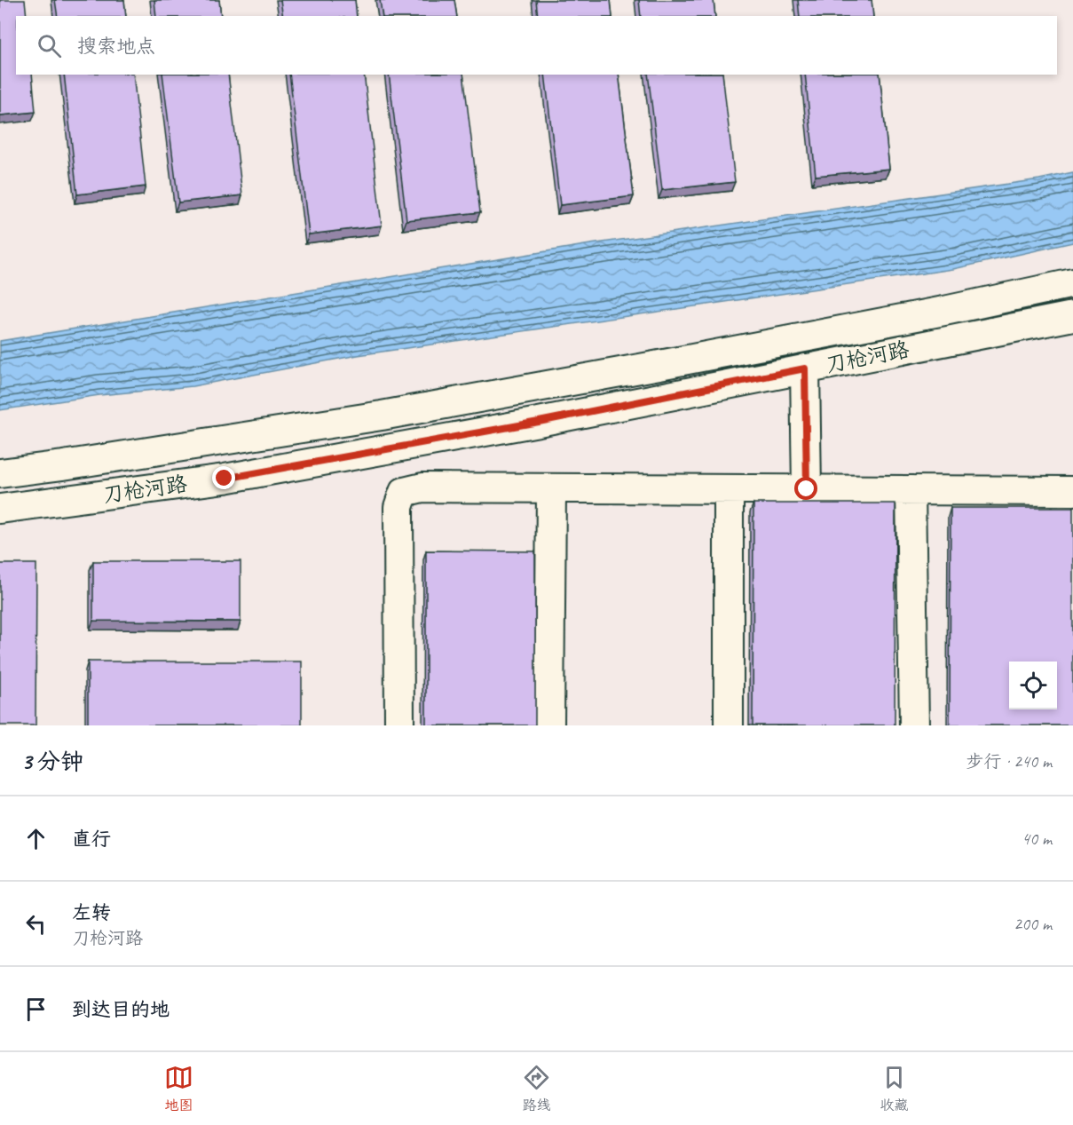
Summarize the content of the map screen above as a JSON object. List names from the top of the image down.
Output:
{
  "streets": {
    "street": ["刀枪河路"]
  },
  "page": {
    "search": "搜索地点",
    "heading": ["3 分钟", "步行 · 240 m"],
    "list": [
      ["直行", "40 m"],
      ["左转", "刀枪河路", "200 m"],
      "到达目的地"
    ],
    "nav": ["地图", "路线", "收藏"]
  }
}
